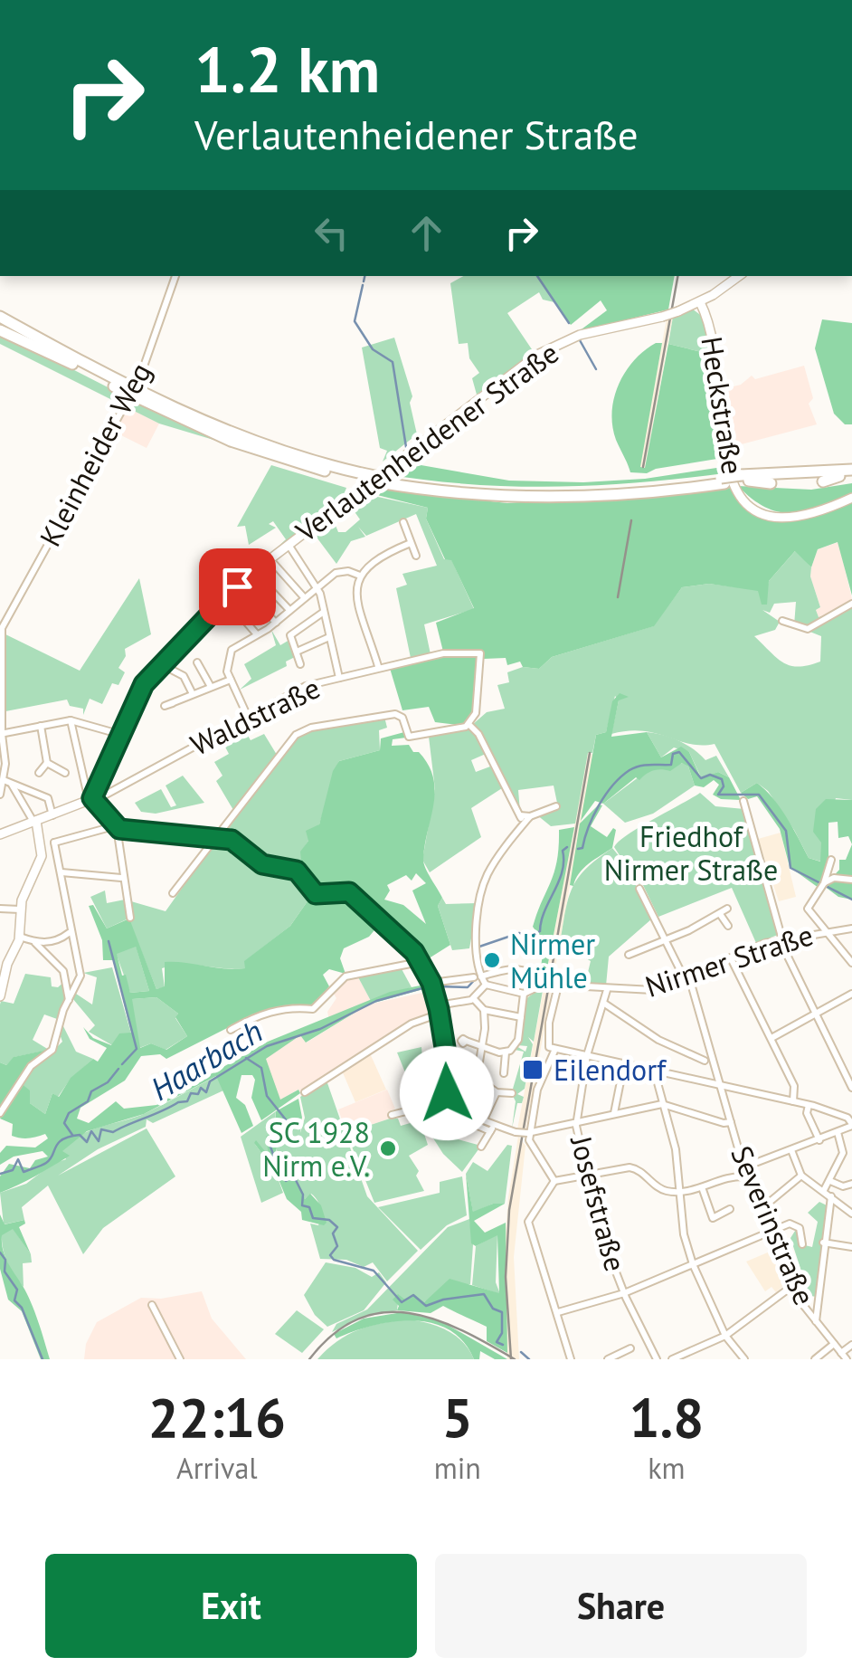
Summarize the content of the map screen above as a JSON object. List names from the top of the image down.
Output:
{
  "streets": {
    "main road": ["Heckstraße", "Verlautenheidener Straße"],
    "street": [
      "Kleinheider Weg",
      "Waldstraße",
      "Nirmer Straße",
      "Josefstraße",
      "Severinstraße"
    ]
  },
  "crossings": [
    ["Heckstraße", "Verlautenheidener Straße"],
    ["Verlautenheidener Straße", "Waldstraße"],
    ["Nirmer Straße", "Josefstraße"],
    ["Nirmer Straße", "Severinstraße"]
  ],
  "water": ["Haarbach"],
  "parks": ["Friedhof Nirmer Straße"],
  "places": {
    "other": ["Nirmer Mühle", "SC 1928 Nirm e.V."],
    "transit": ["Eilendorf"]
  },
  "page": {
    "turn": ["1.2 km", "Verlautenheidener Straße"],
    "eta": [
      "22:16",
      "Arrival",
      "5",
      "min",
      "1.8",
      "km"
    ],
    "buttons": ["Exit", "Share"]
  }
}
